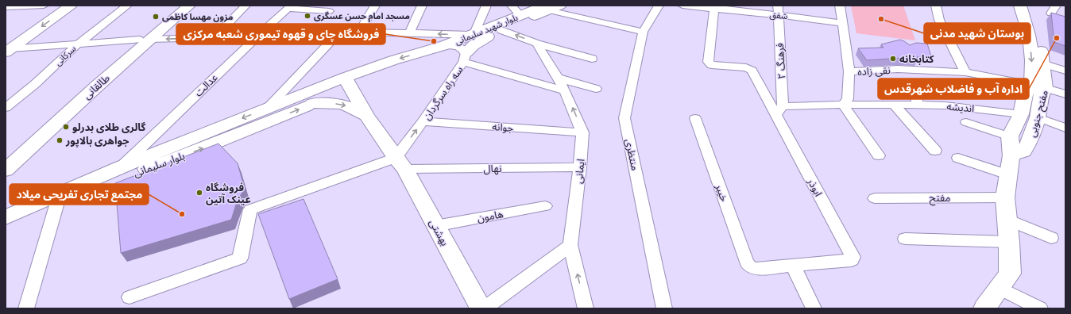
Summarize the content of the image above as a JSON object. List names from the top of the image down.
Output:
{
  "streets": {
    "street": [
      "شفق",
      "بلوار شهید سلیمانی",
      "سرکانی",
      "فرهنگ ۲",
      "نقی زاده",
      "عدالت",
      "طالقانی",
      "سه راه سرگردان",
      "اندیشه",
      "مفتح جنوبی",
      "جوانه",
      "منتظری",
      "بلوار سلیمانی",
      "نهال",
      "ایمانی",
      "ابوذر",
      "خیبر",
      "مفتح",
      "هامون",
      "بهشتی"
    ]
  },
  "crossings": [
    ["شفق", "فرهنگ ۲"],
    ["شفق", "ابوذر"],
    ["بلوار شهید سلیمانی", "سه راه سرگردان"],
    ["فرهنگ ۲", "اندیشه"],
    ["فرهنگ ۲", "ابوذر"],
    ["نقی زاده", "مفتح جنوبی"],
    ["عدالت", "بلوار سلیمانی"],
    ["سه راه سرگردان", "جوانه"],
    ["سه راه سرگردان", "بلوار سلیمانی"],
    ["سه راه سرگردان", "نهال"],
    ["سه راه سرگردان", "بهشتی"],
    ["اندیشه", "مفتح جنوبی"],
    ["اندیشه", "ابوذر"],
    ["مفتح جنوبی", "مفتح"],
    ["جوانه", "ایمانی"],
    ["نهال", "ایمانی"],
    ["نهال", "بهشتی"],
    ["ابوذر", "خیبر"],
    ["هامون", "بهشتی"]
  ],
  "one_way": ["ایمانی"],
  "places": [
    "مسجد امام حسن عسگری",
    "مزون مهسا کاظمی",
    "بوستان شهید مدنی",
    "اداره آب و فاضلاب شهرقدس",
    "فروشگاه چای و قهوه تیموری شعبه مرکزی",
    "کتابخانه",
    "گالری طلای بدرلو",
    "جواهری بالاپور",
    "فروشگاه عینک آتین",
    "مجتمع تجاری تفریحی میلاد"
  ]
}
